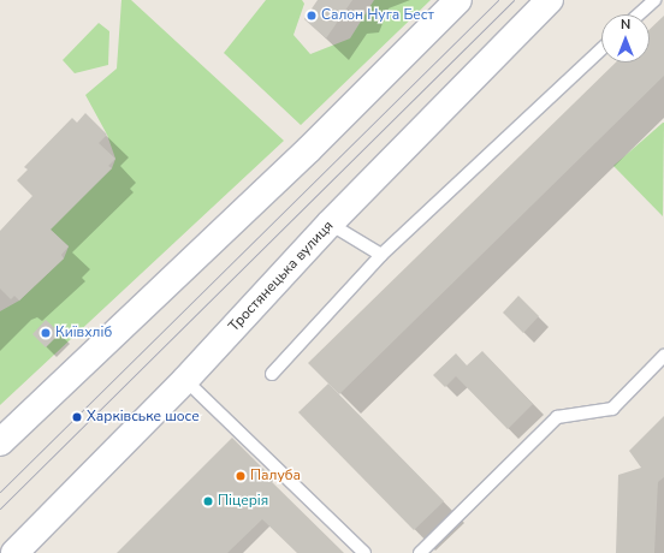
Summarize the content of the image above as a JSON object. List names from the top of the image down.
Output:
{
  "streets": {
    "street": ["Тростянецька вулиця"]
  },
  "places": [
    "Салон Нуга Бест",
    "Київхліб",
    "Харківське шосе",
    "Палуба",
    "Піцерія"
  ],
  "north": "top"
}
